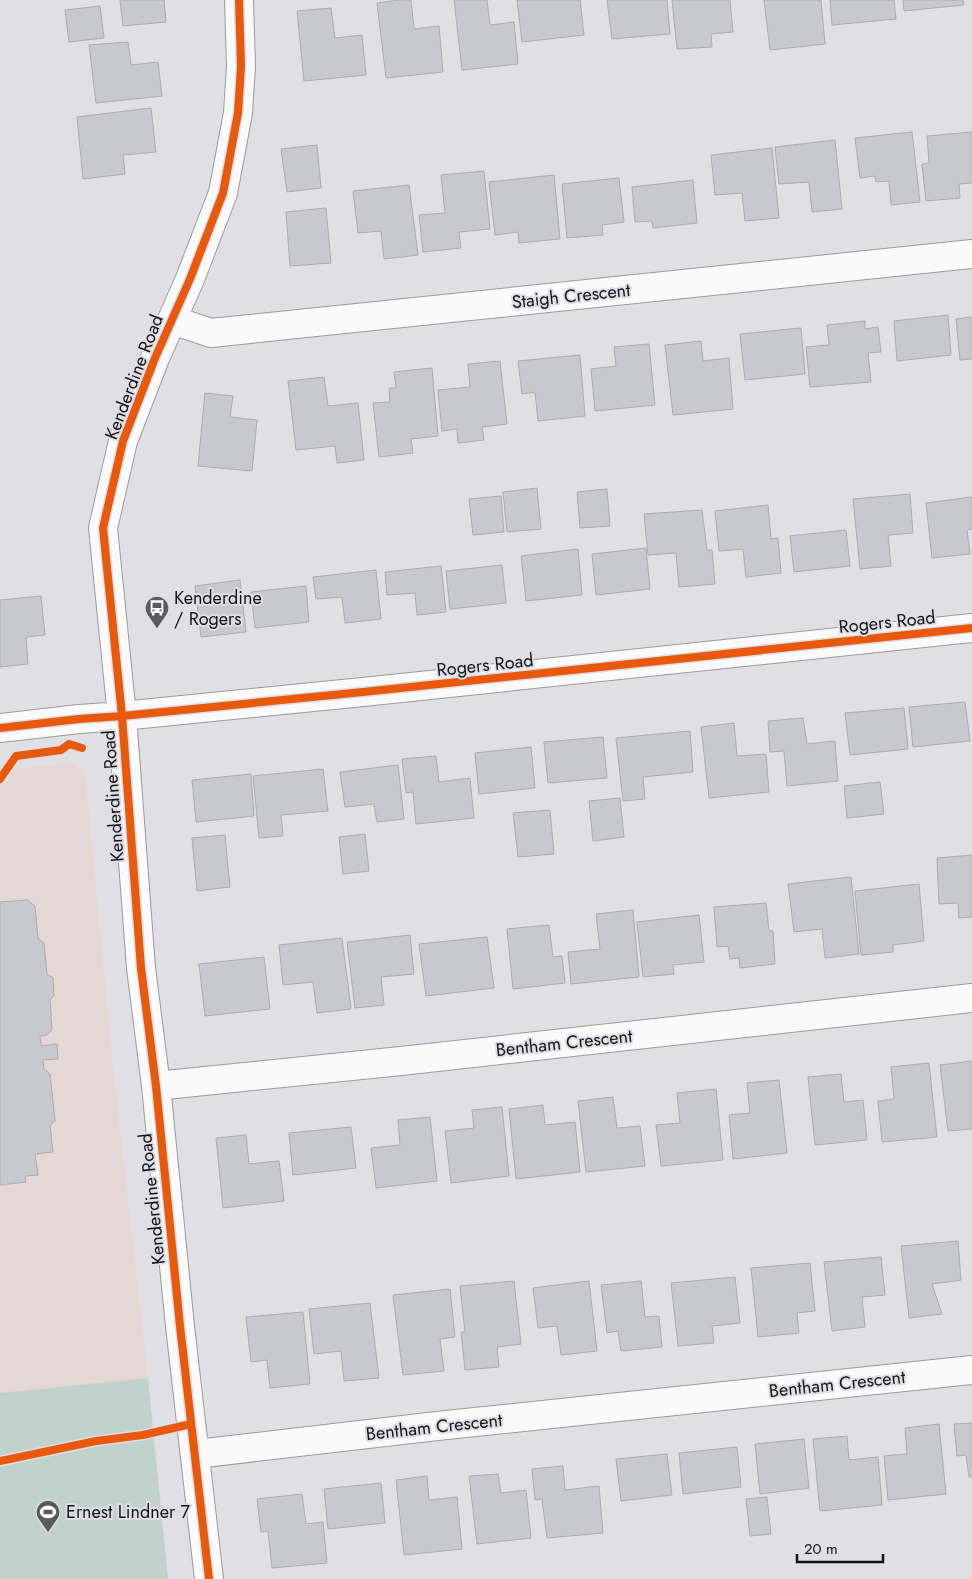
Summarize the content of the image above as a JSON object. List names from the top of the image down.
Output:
{
  "streets": {
    "street": [
      "Staigh Crescent",
      "Kenderdine Road",
      "Rogers Road",
      "Bentham Crescent"
    ]
  },
  "crossings": [
    ["Staigh Crescent", "Kenderdine Road"],
    ["Kenderdine Road", "Rogers Road"],
    ["Kenderdine Road", "Bentham Crescent"]
  ],
  "places": {
    "bus stop": ["Kenderdine / Rogers"],
    "sports": ["Ernest Lindner 7"]
  },
  "scale_bar": "20 m"
}
